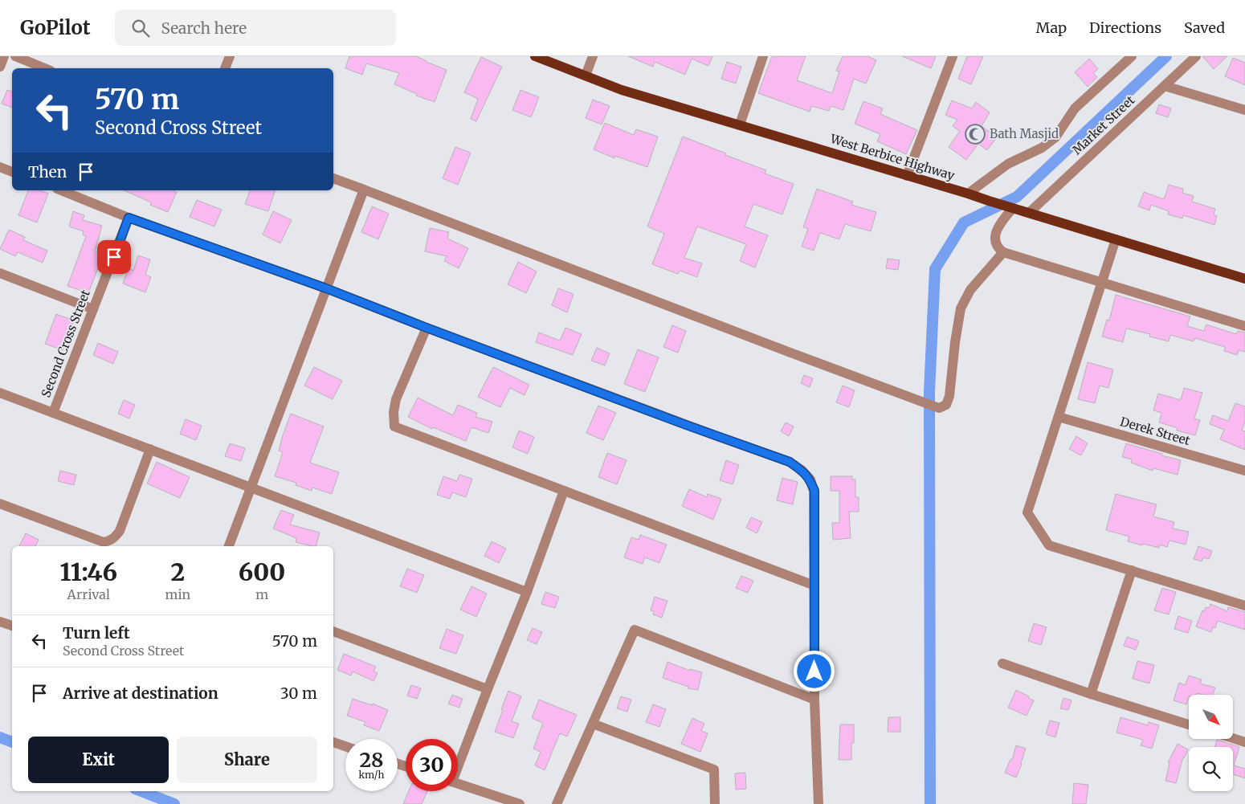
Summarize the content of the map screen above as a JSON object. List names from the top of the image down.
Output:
{
  "streets": {
    "main road": ["West Berbice Highway"],
    "street": ["Market Street", "Second Cross Street", "Derek Street"]
  },
  "crossings": [
    ["Market Street", "West Berbice Highway"]
  ],
  "places": {
    "mosque": ["Bath Masjid"]
  },
  "north": "bottom right",
  "page": {
    "header": "GoPilot",
    "search": "Search here",
    "nav": ["Map", "Directions", "Saved"],
    "turn": ["570 m", "Second Cross Street"],
    "then": "Then",
    "eta": [
      "11:46",
      "Arrival",
      "2",
      "min",
      "600",
      "m"
    ],
    "list": [
      {
        "name": "Turn left",
        "note": "Second Cross Street",
        "value": "570 m"
      },
      {
        "name": "Arrive at destination",
        "value": "30 m"
      }
    ],
    "buttons": ["Exit", "Share"],
    "speed": "28 km/h",
    "limit": "30"
  }
}
